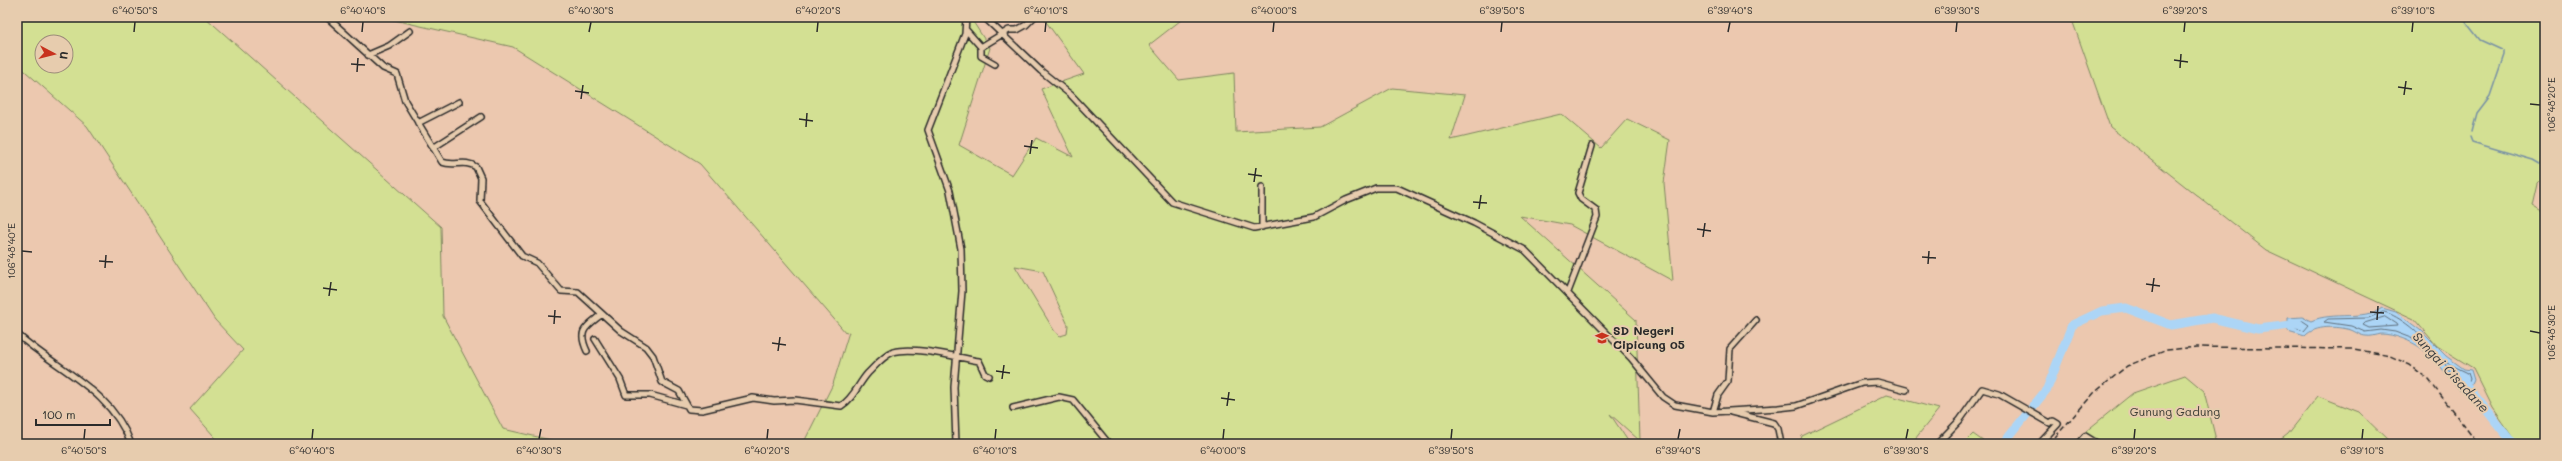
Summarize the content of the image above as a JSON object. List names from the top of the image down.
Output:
{
  "water": ["Sungai Cisadane"],
  "parks": ["Gunung Gadung"],
  "places": {
    "school or university": ["SD Negeri Cipicung 05"]
  },
  "scale_bar": "100 m",
  "north": "right",
  "coordinates": [
    "6°40'50\"S",
    "6°40'40\"S",
    "6°40'30\"S",
    "6°40'20\"S",
    "6°40'10\"S",
    "6°40'00\"S",
    "6°39'50\"S",
    "6°39'40\"S",
    "6°39'30\"S",
    "6°39'20\"S",
    "6°39'10\"S",
    "106°48'20\"E",
    "106°48'40\"E",
    "106°48'30\"E"
  ]
}
